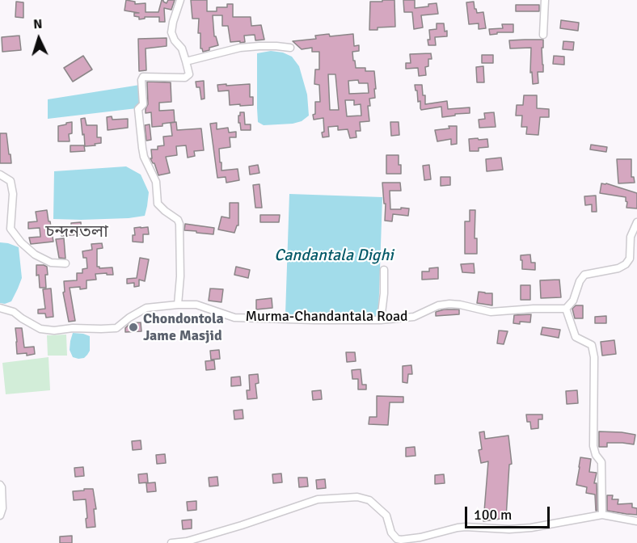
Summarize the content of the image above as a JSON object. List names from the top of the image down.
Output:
{
  "streets": {
    "street": ["Murma-Chandantala Road"]
  },
  "districts": ["চন্দনতলা"],
  "water": ["Candantala Dighi"],
  "places": ["Chondontola Jame Masjid"],
  "scale_bar": "100 m",
  "north": "top"
}
